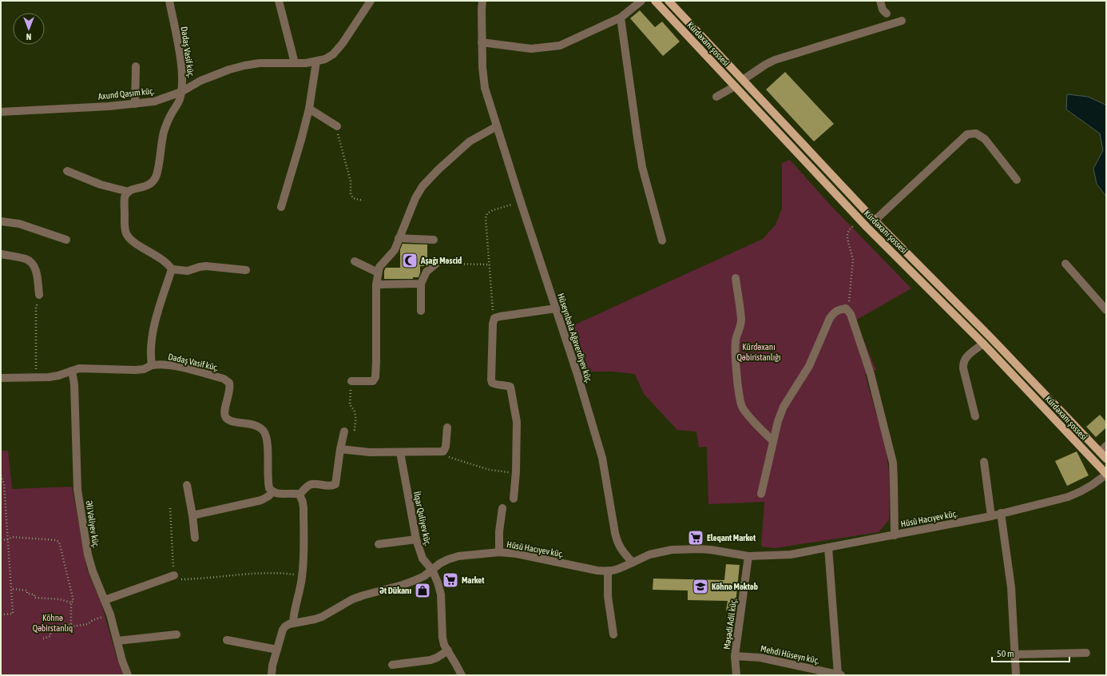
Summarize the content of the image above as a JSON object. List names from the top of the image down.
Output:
{
  "streets": {
    "main road": ["Kürdəxanı şossesi"],
    "street": [
      "Dadaş Vasif küç.",
      "Axund Qasım küç.",
      "Hüseynbala Ağaverdiyev küç.",
      "İlqar Quliyev küç.",
      "Hüsü Hacıyev küç.",
      "Əli Vəliyev küç.",
      "Məşədi Adil küç.",
      "Mehdi Hüseyn küç."
    ]
  },
  "crossings": [
    ["Kürdəxanı şossesi", "Hüsü Hacıyev küç."],
    ["Dadaş Vasif küç.", "Axund Qasım küç."],
    ["Hüseynbala Ağaverdiyev küç.", "Hüsü Hacıyev küç."],
    ["İlqar Quliyev küç.", "Hüsü Hacıyev küç."],
    ["Hüsü Hacıyev küç.", "Məşədi Adil küç."],
    ["Məşədi Adil küç.", "Mehdi Hüseyn küç."]
  ],
  "parks": ["Kürdəxanı Qəbiristanlığı", "Köhnə Qəbirstanlıq"],
  "places": {
    "mosque": ["Aşağı Məscid"],
    "supermarket": ["Eleqant Market", "Market"],
    "school or university": ["Köhnə Məktəb"],
    "shop": ["Ət Dükanı"]
  },
  "scale_bar": "50 m",
  "north": "bottom"
}
